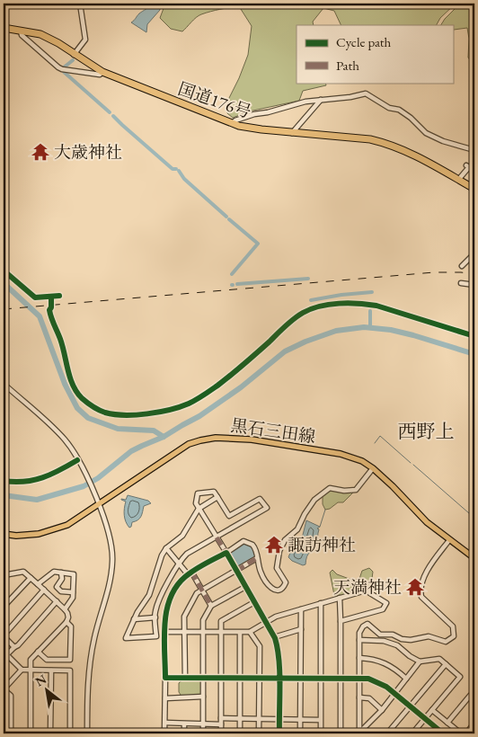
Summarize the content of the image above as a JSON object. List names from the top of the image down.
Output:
{
  "streets": {
    "highway": ["国道176号"],
    "main road": ["黒石三田線"]
  },
  "districts": ["西野上"],
  "places": {
    "temple": ["大歳神社", "諏訪神社", "天満神社"]
  },
  "legend": ["Cycle path", "Path"],
  "north": "top left"
}
